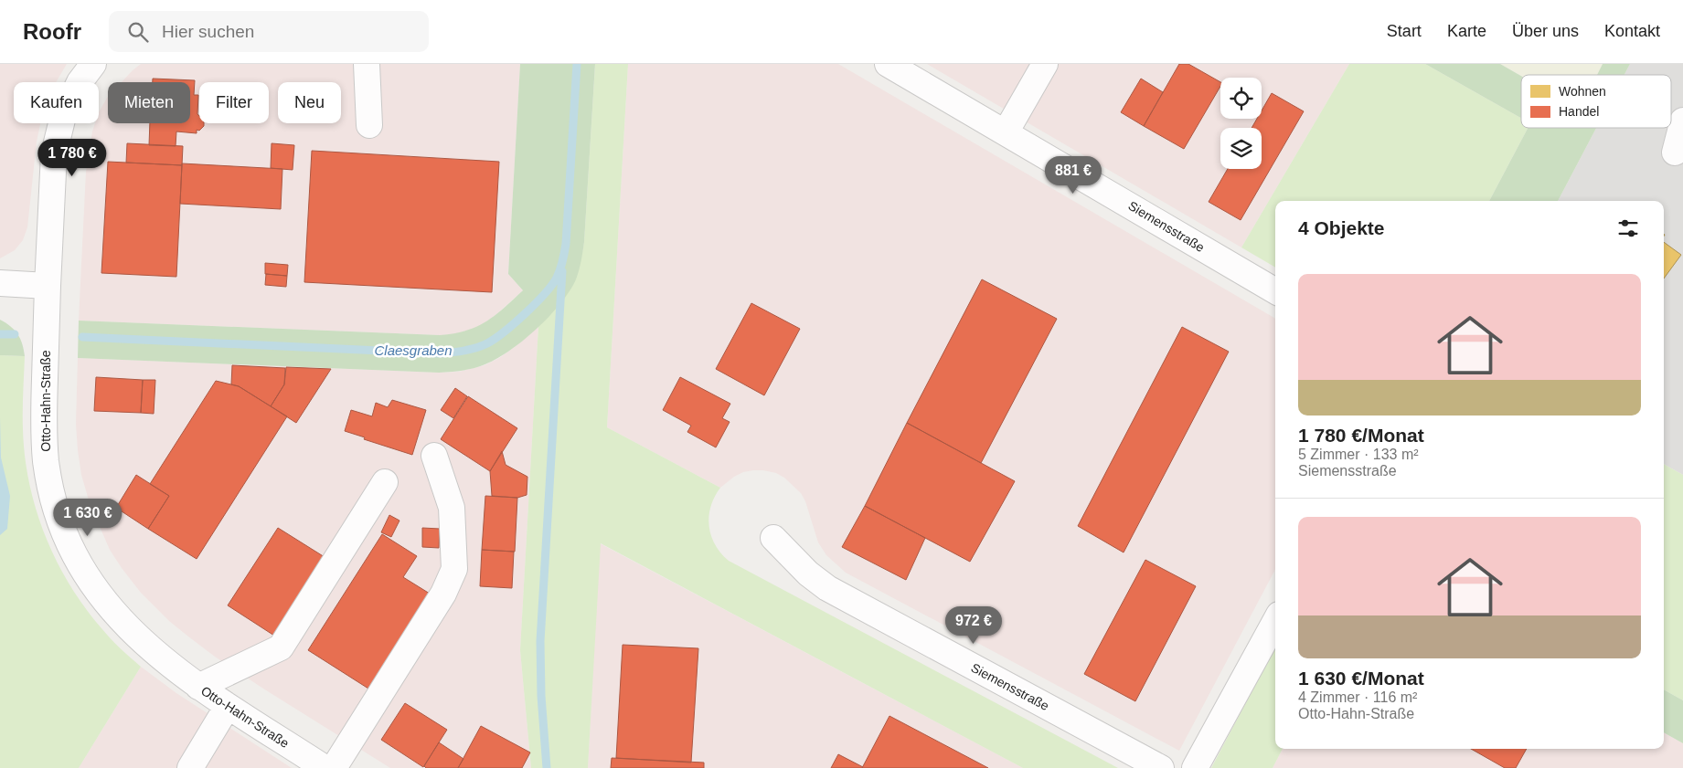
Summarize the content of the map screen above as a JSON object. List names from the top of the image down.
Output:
{
  "streets": {
    "street": ["Siemensstraße", "Otto-Hahn-Straße"]
  },
  "water": ["Claesgraben"],
  "legend": ["Wohnen", "Handel"],
  "page": {
    "header": "Roofr",
    "search": "Hier suchen",
    "nav": [
      "Start",
      "Karte",
      "Über uns",
      "Kontakt"
    ],
    "chip": [
      "Kaufen",
      "Mieten",
      "Filter",
      "Neu"
    ],
    "price": [
      "1 780 €",
      "881 €",
      "1 630 €",
      "972 €"
    ],
    "heading": "4 Objekte",
    "list": [
      {
        "name": "1 780 €/Monat",
        "note": "5 Zimmer · 133 m² · Siemensstraße"
      },
      {
        "name": "1 630 €/Monat",
        "note": "4 Zimmer · 116 m² · Otto-Hahn-Straße"
      }
    ]
  }
}
